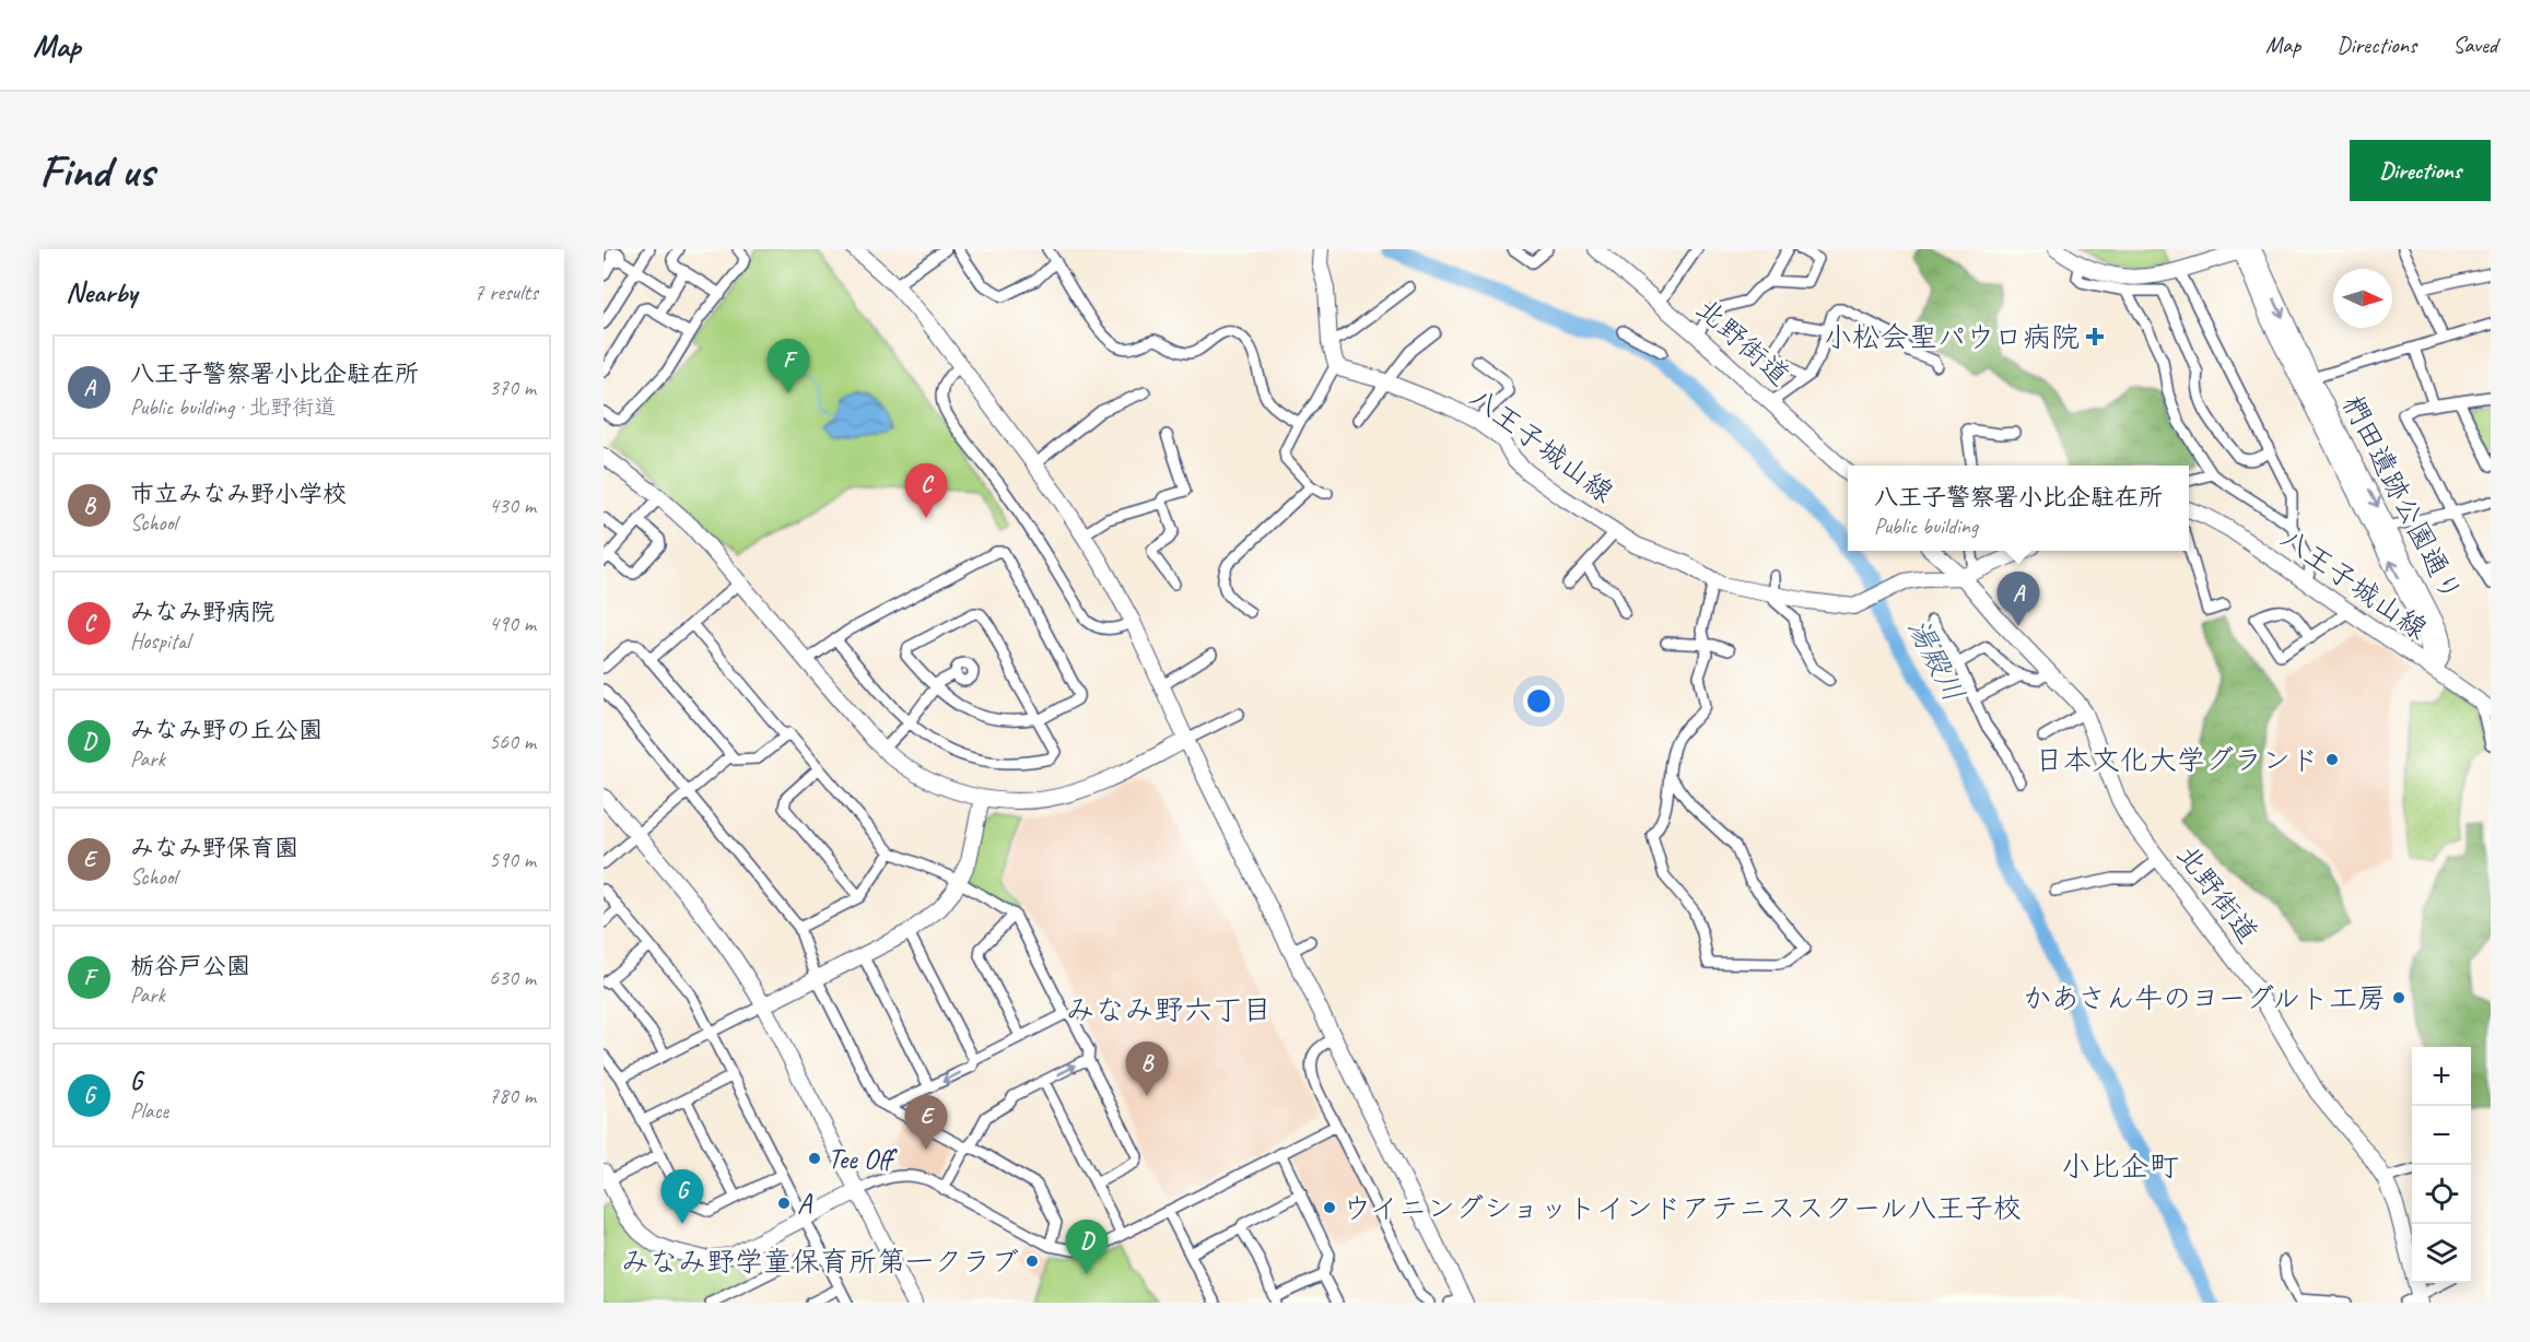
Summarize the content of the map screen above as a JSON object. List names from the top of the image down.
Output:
{
  "streets": {
    "street": ["北野街道", "八王子城山線", "椚田遺跡公園通り"]
  },
  "crossings": [
    ["北野街道", "八王子城山線"],
    ["八王子城山線", "椚田遺跡公園通り"]
  ],
  "districts": ["みなみ野六丁目", "小比企町"],
  "water": ["湯殿川"],
  "places": {
    "health": ["小松会聖パウロ病院"],
    "other": [
      "日本文化大学グランド",
      "かあさん牛のヨーグルト工房",
      "Tee Off",
      "A",
      "ウイニングショットインドアテニススクール八王子校",
      "みなみ野学童保育所第一クラブ"
    ]
  },
  "north": "right",
  "page": {
    "header": "Map",
    "nav": ["Map", "Directions", "Saved"],
    "buttons": "Directions",
    "title": "Find us",
    "heading": ["Nearby", "7 results"],
    "list": [
      {
        "mark": "A",
        "name": "八王子警察署小比企駐在所",
        "note": "Public building · 北野街道",
        "value": "370 m"
      },
      {
        "mark": "B",
        "name": "市立みなみ野小学校",
        "note": "School",
        "value": "430 m"
      },
      {
        "mark": "C",
        "name": "みなみ野病院",
        "note": "Hospital",
        "value": "490 m"
      },
      {
        "mark": "D",
        "name": "みなみ野の丘公園",
        "note": "Park",
        "value": "560 m"
      },
      {
        "mark": "E",
        "name": "みなみ野保育園",
        "note": "School",
        "value": "590 m"
      },
      {
        "mark": "F",
        "name": "栃谷戸公園",
        "note": "Park",
        "value": "630 m"
      },
      {
        "mark": "G",
        "name": "G",
        "note": "Place",
        "value": "780 m"
      }
    ],
    "pins": [
      "F",
      "C",
      "A",
      "B",
      "E",
      "G",
      "D"
    ],
    "popup": ["八王子警察署小比企駐在所", "Public building"],
    "map_buttons": ["+", "−"]
  }
}
